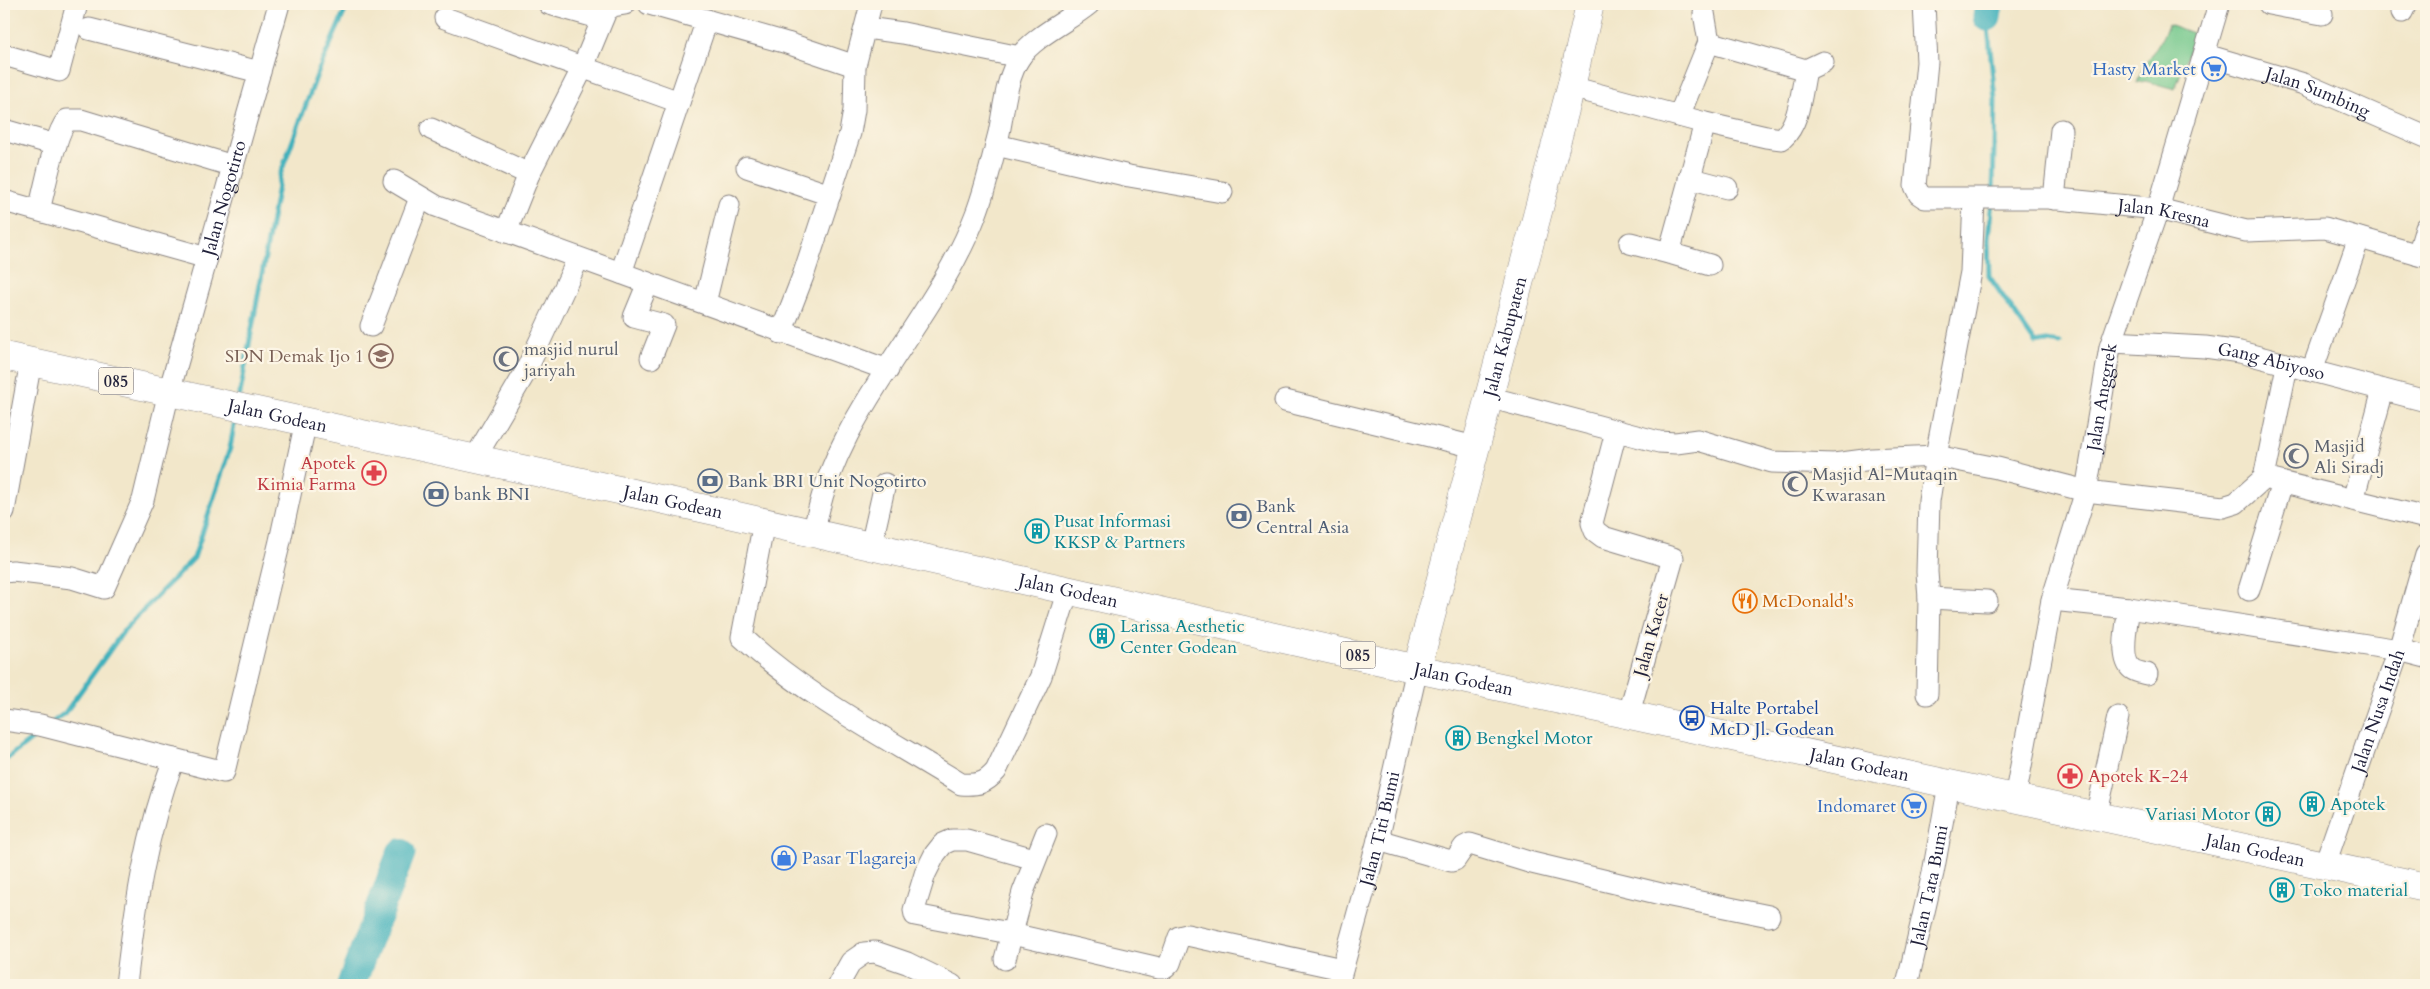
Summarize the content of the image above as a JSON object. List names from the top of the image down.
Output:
{
  "streets": {
    "main road": ["Jalan Kabupaten", "085", "Jalan Godean"],
    "street": [
      "Jalan Sumbing",
      "Jalan Nogotirto",
      "Jalan Kresna",
      "Gang Abiyoso",
      "Jalan Anggrek",
      "Jalan Kacer",
      "Jalan Nusa Indah",
      "Jalan Titi Bumi",
      "Jalan Tata Bumi"
    ]
  },
  "crossings": [
    ["Jalan Sumbing", "Jalan Anggrek"],
    ["Jalan Nogotirto", "Jalan Godean"],
    ["Jalan Kresna", "Jalan Anggrek"],
    ["Jalan Kabupaten", "Jalan Godean"],
    ["Jalan Kabupaten", "Jalan Titi Bumi"],
    ["Gang Abiyoso", "Jalan Anggrek"],
    ["Jalan Anggrek", "Jalan Godean"],
    ["Jalan Godean", "Jalan Kacer"],
    ["Jalan Godean", "Jalan Nusa Indah"],
    ["Jalan Godean", "Jalan Titi Bumi"],
    ["Jalan Godean", "Jalan Tata Bumi"]
  ],
  "places": {
    "supermarket": ["Hasty Market", "Indomaret"],
    "school or university": ["SDN Demak Ijo 1"],
    "mosque": ["masjid nurul jariyah", "Masjid Ali Siradj", "Masjid Al-Mutaqin Kwarasan"],
    "pharmacy": ["Apotek Kimia Farma", "Apotek K-24"],
    "bank": ["Bank BRI Unit Nogotirto", "bank BNI", "Bank Central Asia"],
    "building": [
      "Pusat Informasi KKSP & Partners",
      "Larissa Aesthetic Center Godean",
      "Bengkel Motor",
      "Apotek",
      "Variasi Motor",
      "Toko material"
    ],
    "restaurant": ["McDonald's"],
    "bus stop": ["Halte Portabel McD Jl. Godean"],
    "shop": ["Pasar Tlagareja"]
  }
}
